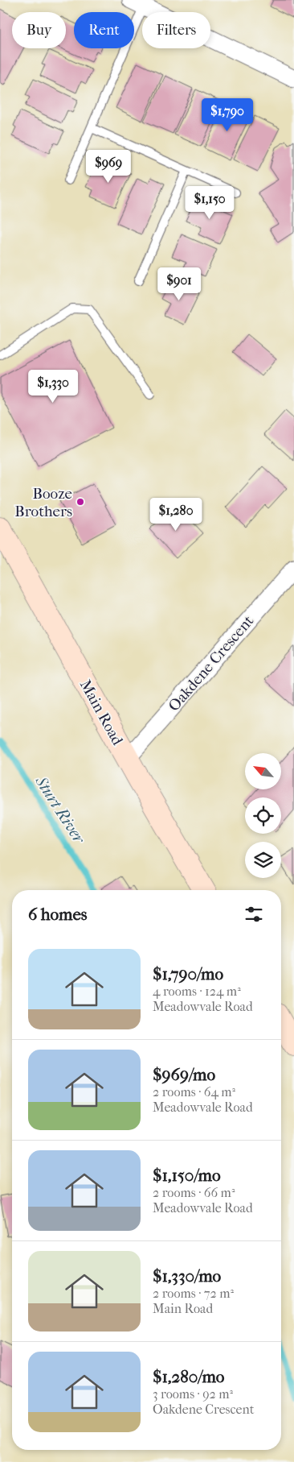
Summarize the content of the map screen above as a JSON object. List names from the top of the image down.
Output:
{
  "streets": {
    "main road": ["Main Road"],
    "street": ["Oakdene Crescent"]
  },
  "crossings": [
    ["Oakdene Crescent", "Main Road"]
  ],
  "water": ["Sturt River"],
  "places": ["Booze Brothers"],
  "north": "top left",
  "page": {
    "chip": ["Buy", "Rent", "Filters"],
    "price": [
      "$1,790",
      "$969",
      "$1,150",
      "$901",
      "$1,330",
      "$1,280"
    ],
    "heading": "6 homes",
    "list": [
      {
        "name": "$1,790/mo",
        "note": "4 rooms · 124 m² · Meadowvale Road"
      },
      {
        "name": "$969/mo",
        "note": "2 rooms · 64 m² · Meadowvale Road"
      },
      {
        "name": "$1,150/mo",
        "note": "2 rooms · 66 m² · Meadowvale Road"
      },
      {
        "name": "$1,330/mo",
        "note": "2 rooms · 72 m² · Main Road"
      },
      {
        "name": "$1,280/mo",
        "note": "3 rooms · 92 m² · Oakdene Crescent"
      }
    ]
  }
}
